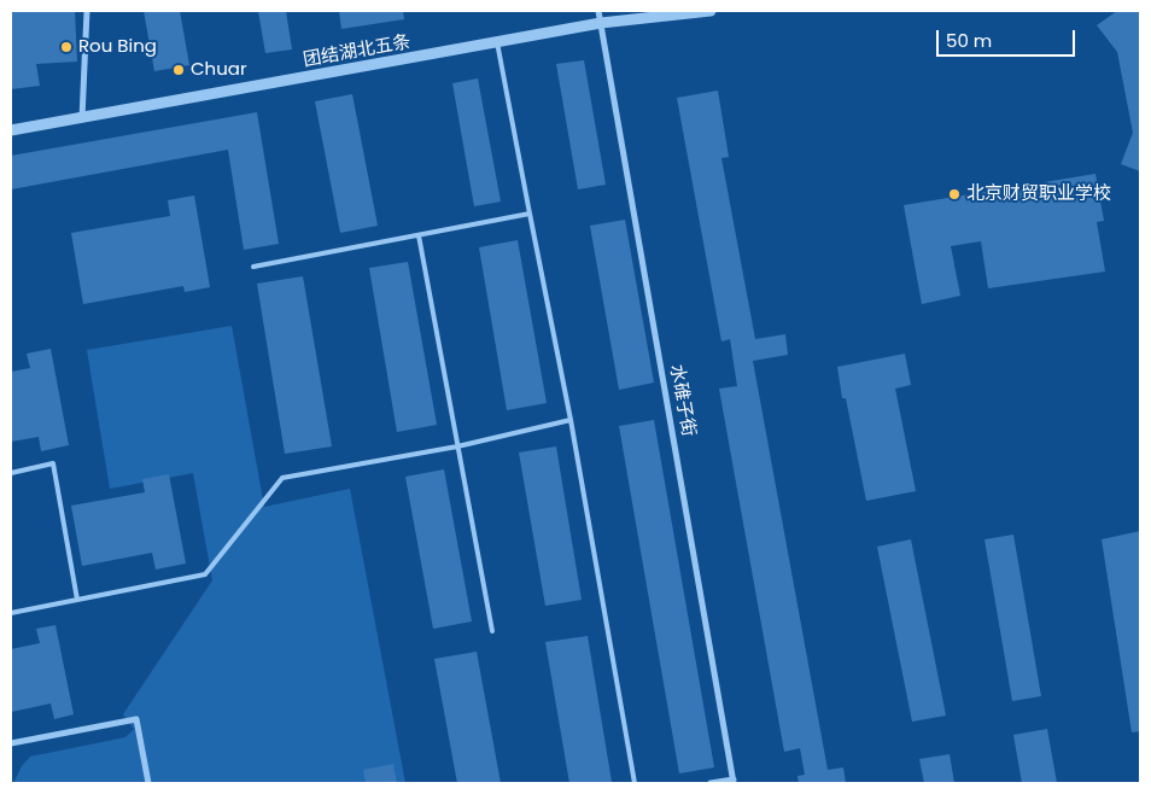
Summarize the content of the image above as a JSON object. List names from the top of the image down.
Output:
{
  "streets": {
    "street": ["团结湖北五条", "水碓子街"]
  },
  "crossings": [
    ["团结湖北五条", "水碓子街"]
  ],
  "places": ["Rou Bing", "Chuar", "北京财贸职业学校"],
  "scale_bar": "50 m"
}
